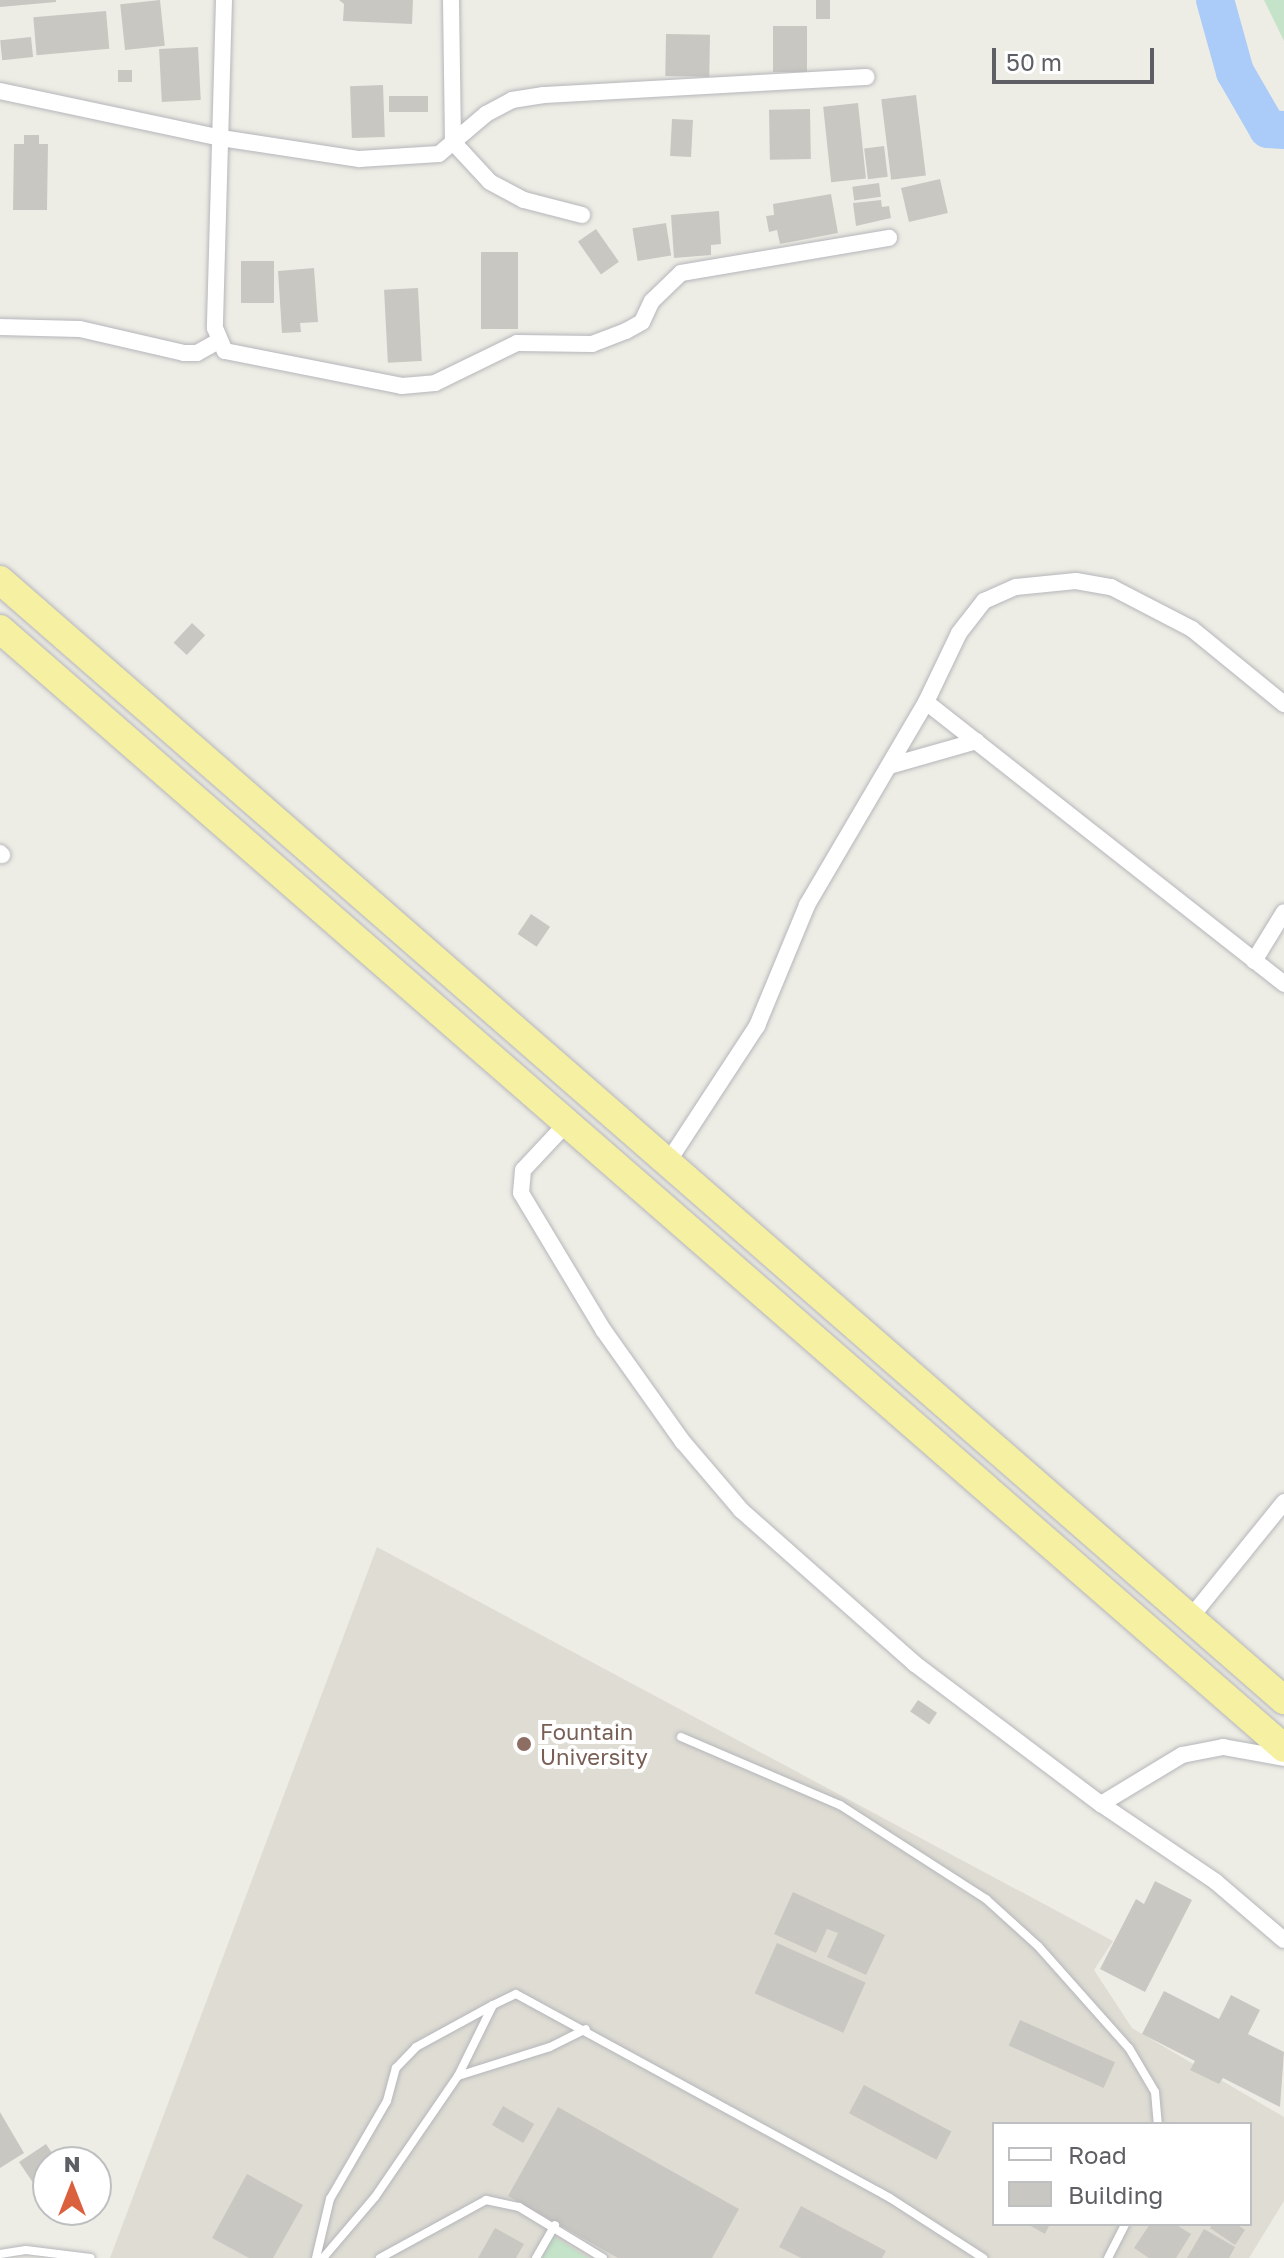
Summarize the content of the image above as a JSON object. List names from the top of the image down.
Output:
{
  "places": ["Fountain University"],
  "legend": ["Road", "Building"],
  "scale_bar": "50 m",
  "north": "top"
}
